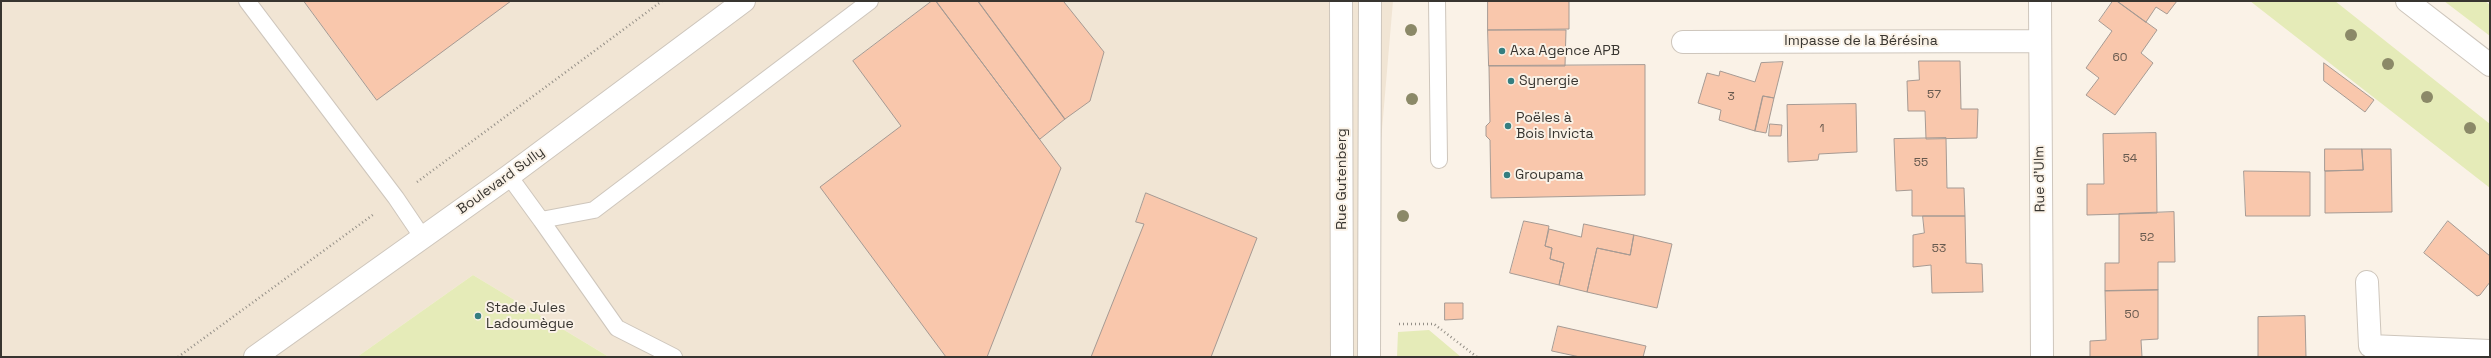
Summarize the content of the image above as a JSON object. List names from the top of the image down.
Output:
{
  "streets": {
    "main road": [
      "Impasse de la Bérésina",
      "Rue Gutenberg",
      "Rue d'Ulm",
      "Boulevard Sully"
    ]
  },
  "crossings": [
    ["Impasse de la Bérésina", "Rue d'Ulm"]
  ],
  "places": [
    "Axa Agence APB",
    "Synergie",
    "Poëles à Bois Invicta",
    "Groupama",
    "Stade Jules Ladoumègue"
  ],
  "house_numbers": [
    "60",
    "57",
    "3",
    "1",
    "54",
    "55",
    "52",
    "53",
    "50"
  ]
}
